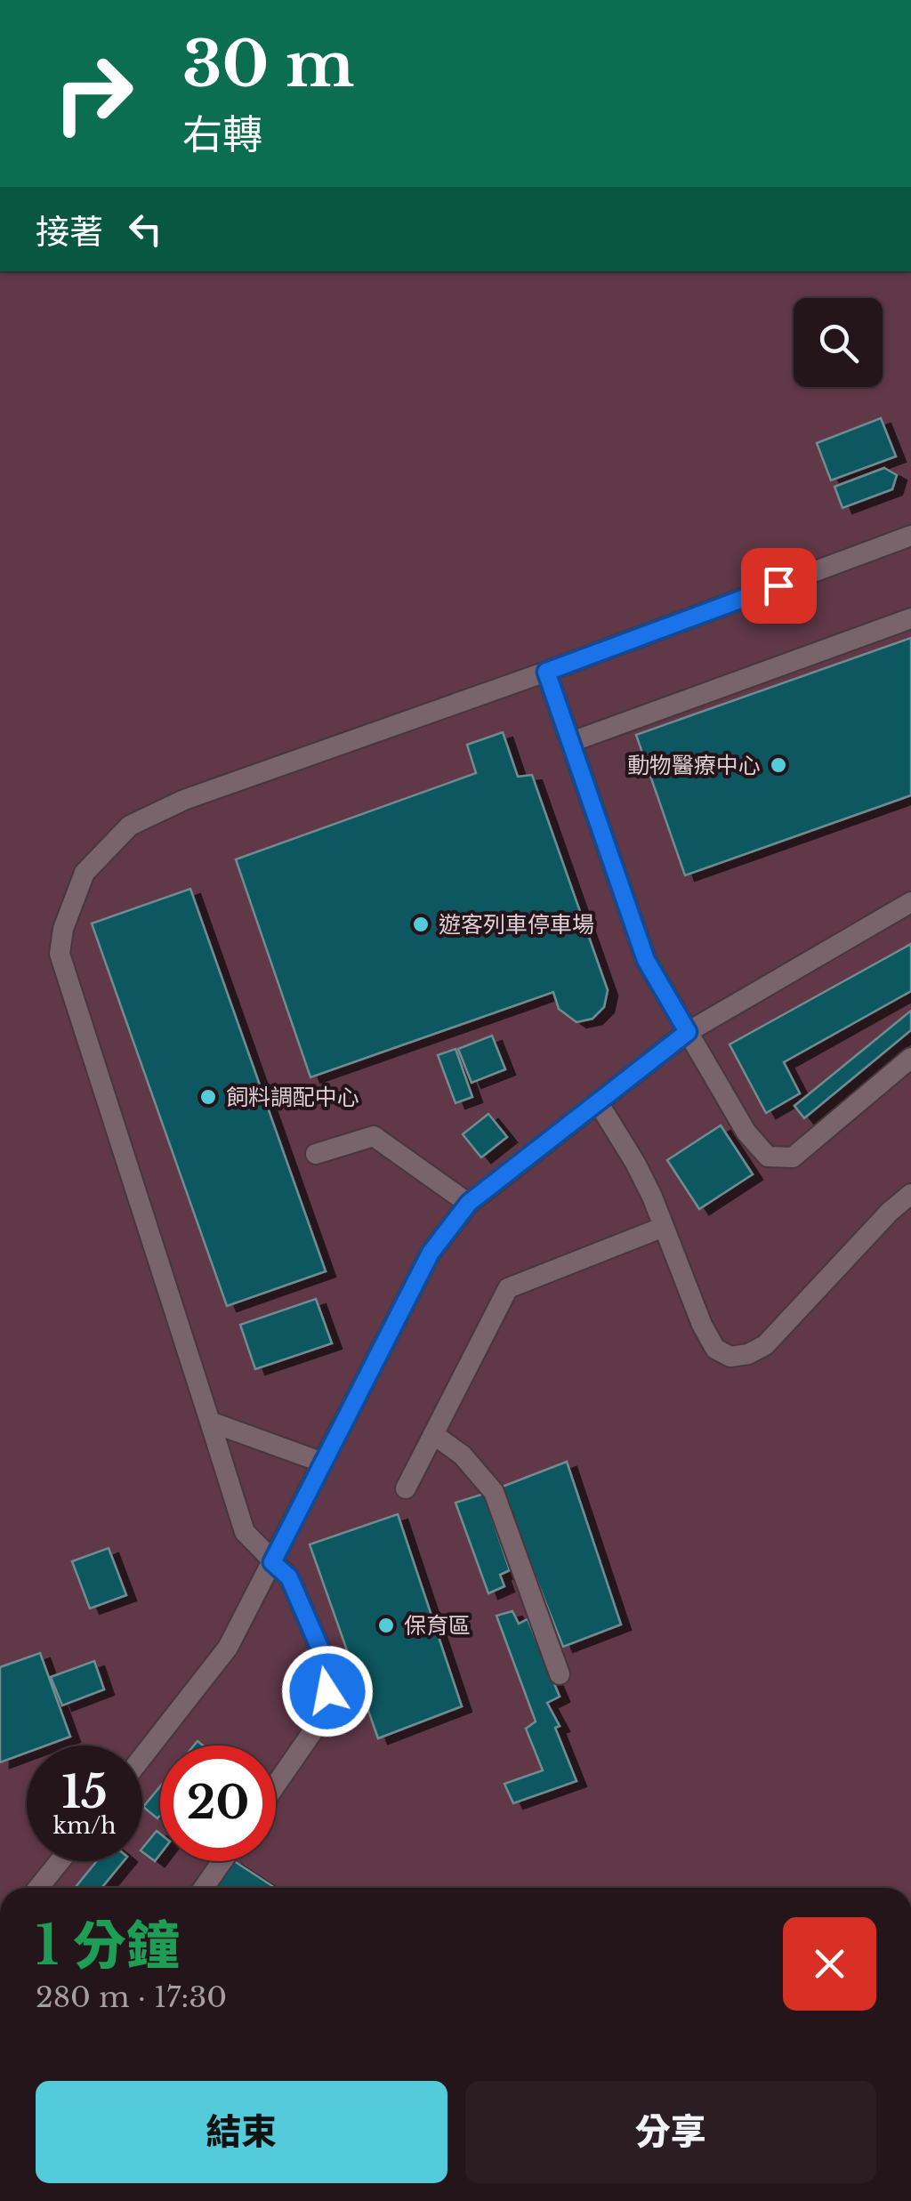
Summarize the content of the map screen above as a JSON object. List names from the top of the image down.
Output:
{
  "places": [
    "動物醫療中心",
    "遊客列車停車場",
    "飼料調配中心",
    "保育區"
  ],
  "page": {
    "turn": ["30 m", "右轉"],
    "then": "接著",
    "speed": "15 km/h",
    "limit": "20",
    "heading": ["1 分鐘", "280 m · 17:30"],
    "buttons": ["結束", "分享"]
  }
}
